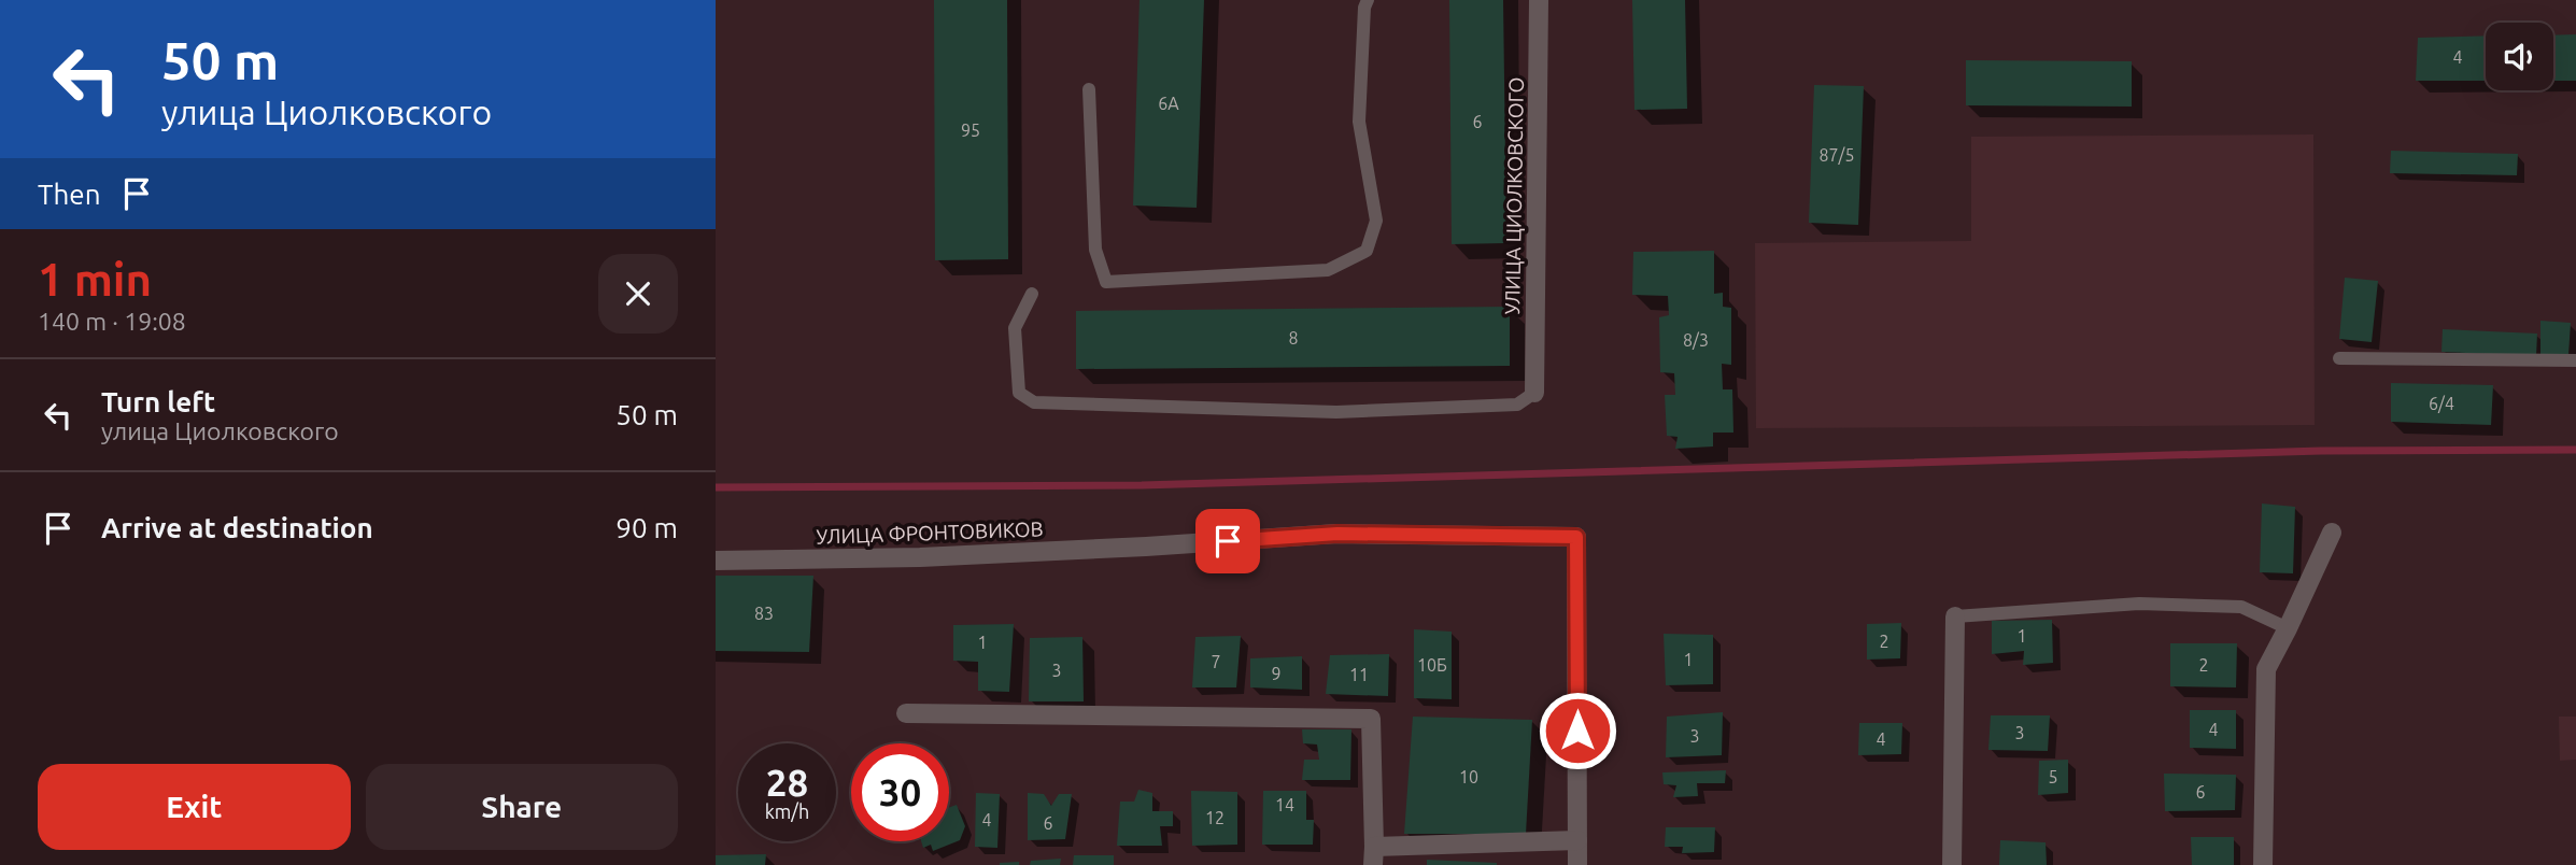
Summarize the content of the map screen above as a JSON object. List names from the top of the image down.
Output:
{
  "streets": {
    "street": ["УЛИЦА ЦИОЛКОВСКОГО", "УЛИЦА ФРОНТОВИКОВ"]
  },
  "house_numbers": [
    "4",
    "6А",
    "6",
    "95",
    "87/5",
    "8",
    "8/3",
    "6/4",
    "83",
    "1",
    "2",
    "1",
    "1",
    "7",
    "10Б",
    "2",
    "3",
    "9",
    "11",
    "4",
    "3",
    "3",
    "4",
    "10",
    "5",
    "6",
    "14",
    "12",
    "4",
    "6"
  ],
  "page": {
    "turn": ["50 m", "улица Циолковского"],
    "then": "Then",
    "heading": ["1 min", "140 m · 19:08"],
    "list": [
      {
        "name": "Turn left",
        "note": "улица Циолковского",
        "value": "50 m"
      },
      {
        "name": "Arrive at destination",
        "value": "90 m"
      }
    ],
    "speed": "28 km/h",
    "limit": "30",
    "buttons": ["Exit", "Share"]
  }
}
